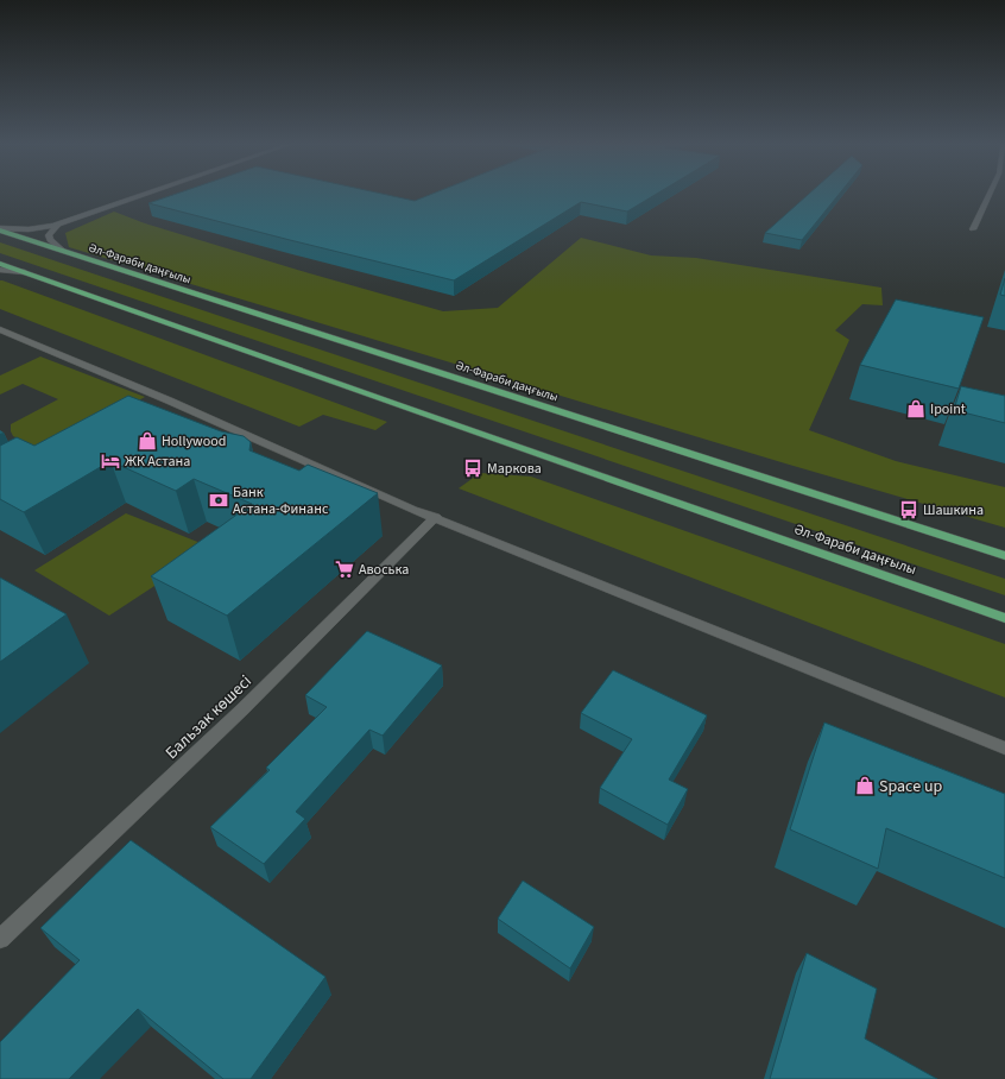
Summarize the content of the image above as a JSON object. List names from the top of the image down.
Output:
{
  "streets": {
    "main road": ["Әл-Фараби даңғылы"],
    "street": ["Бальзак көшесі"]
  },
  "places": {
    "shop": ["Ipoint", "Hollywood", "Space up"],
    "hotel": ["ЖК Астана"],
    "bus stop": ["Маркова", "Шашкина"],
    "bank": ["Банк Астана-Финанс"],
    "supermarket": ["Авоська"]
  }
}
